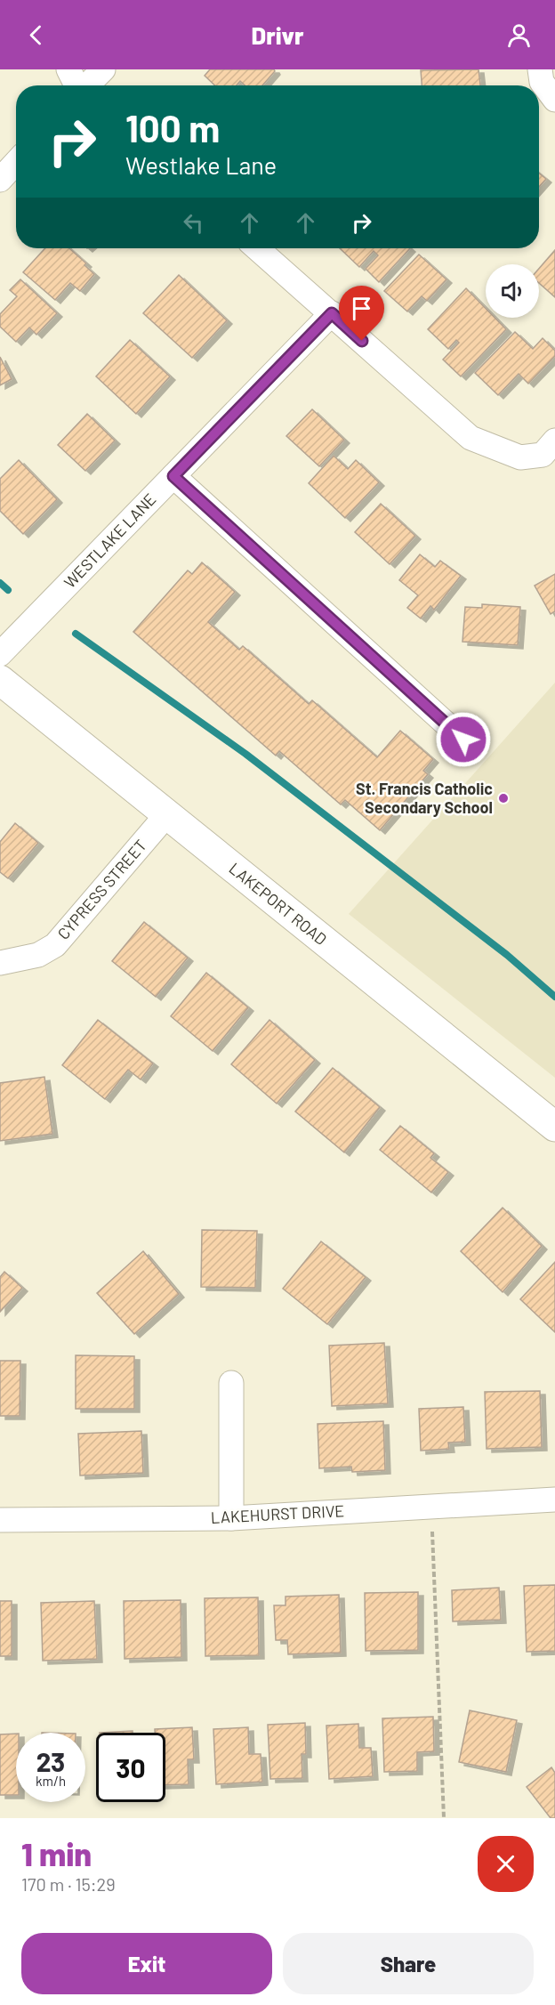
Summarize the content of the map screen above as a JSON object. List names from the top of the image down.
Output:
{
  "streets": {
    "main road": ["LAKEPORT ROAD"],
    "street": ["WESTLAKE LANE", "CYPRESS STREET", "LAKEHURST DRIVE"]
  },
  "crossings": [
    ["CYPRESS STREET", "LAKEPORT ROAD"]
  ],
  "places": ["St. Francis Catholic Secondary School"],
  "page": {
    "header": "Drivr",
    "turn": ["100 m", "Westlake Lane"],
    "speed": "23 km/h",
    "limit": "30",
    "heading": ["1 min", "170 m · 15:29"],
    "buttons": ["Exit", "Share"]
  }
}
